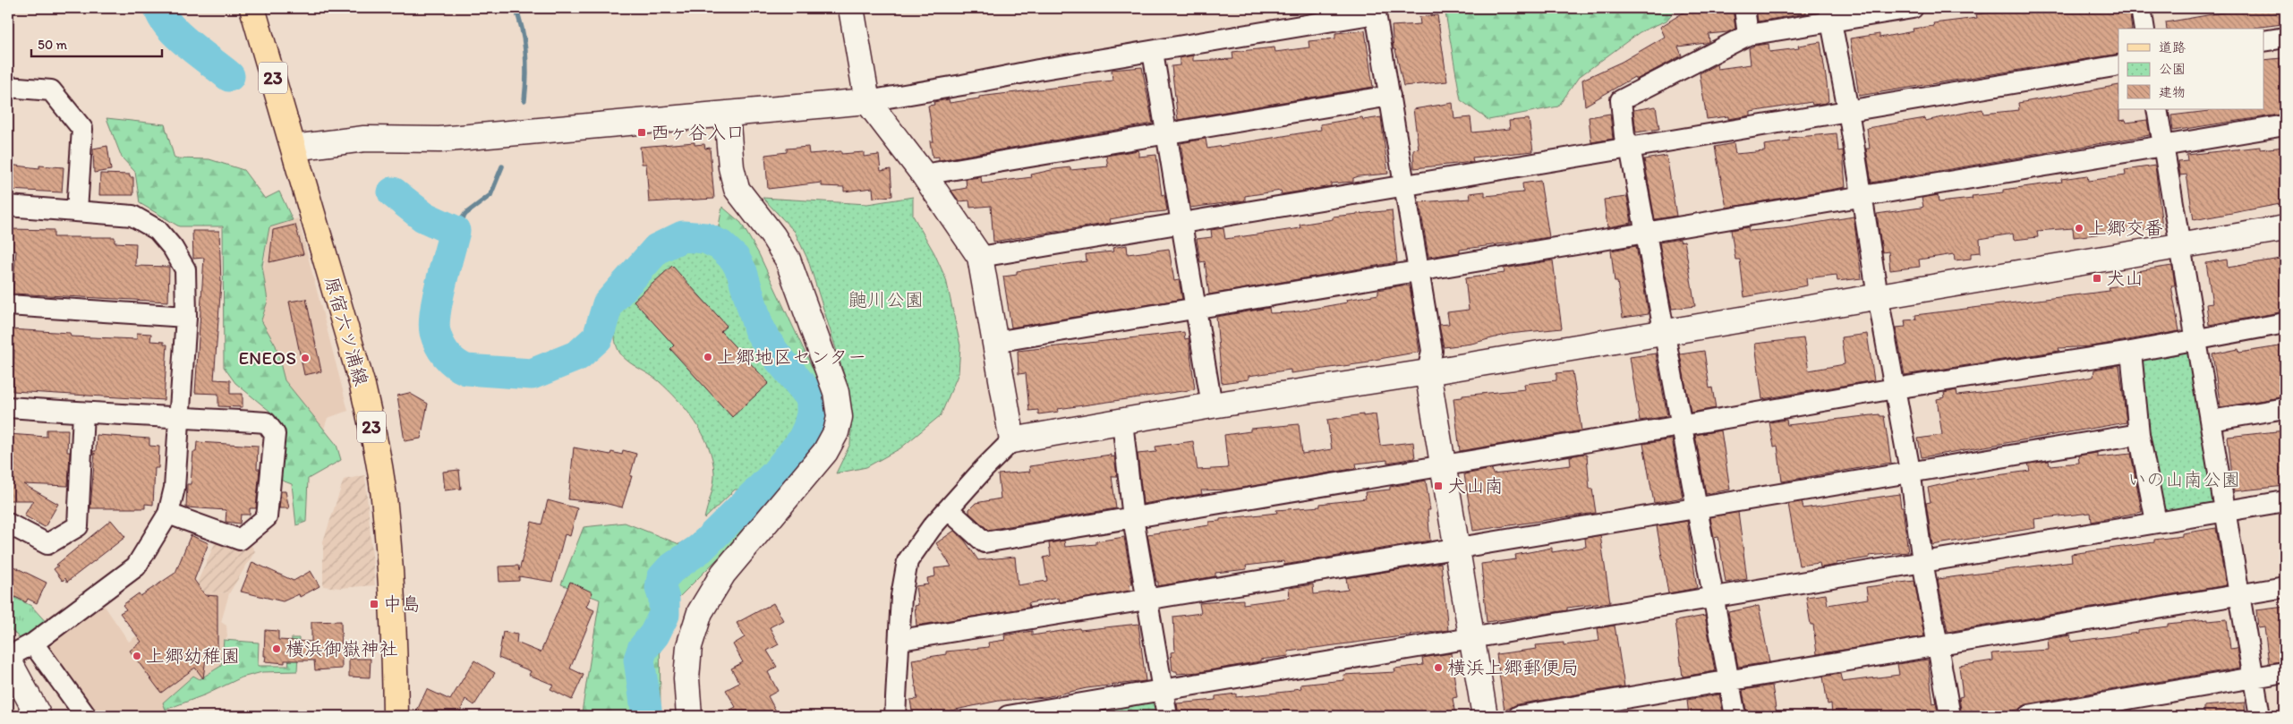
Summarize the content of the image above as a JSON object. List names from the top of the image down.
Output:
{
  "streets": {
    "main road": ["23", "原宿六ツ浦線"]
  },
  "parks": ["鼬川公園", "いの山南公園"],
  "places": {
    "transit": [
      "西ヶ谷入口",
      "犬山",
      "犬山南",
      "中島"
    ],
    "other": [
      "上郷交番",
      "上郷地区センター",
      "ENEOS",
      "横浜御嶽神社",
      "上郷幼稚園",
      "横浜上郷郵便局"
    ]
  },
  "legend": ["道路", "公園", "建物"],
  "scale_bar": "50 m"
}
